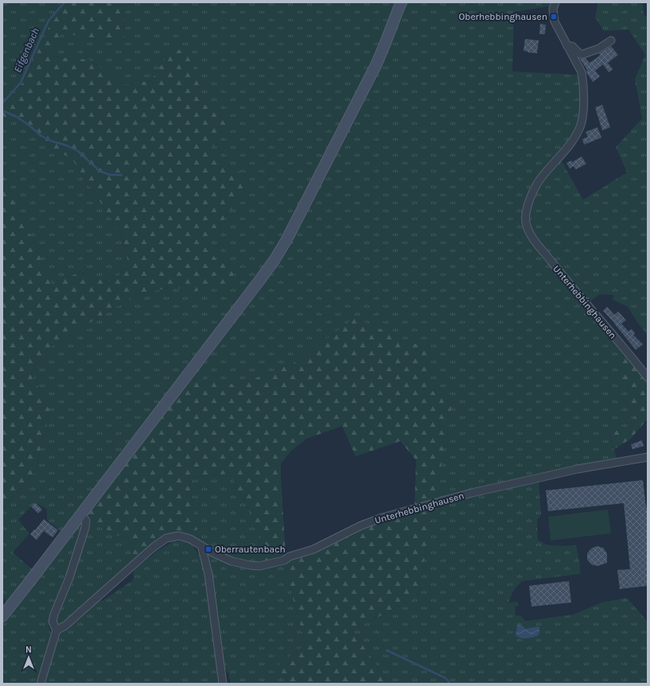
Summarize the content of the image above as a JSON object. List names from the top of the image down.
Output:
{
  "streets": {
    "street": ["Unterhebbinghausen"]
  },
  "water": ["Eifgenbach"],
  "places": {
    "transit": ["Oberhebbinghausen", "Oberrautenbach"]
  },
  "north": "top"
}
